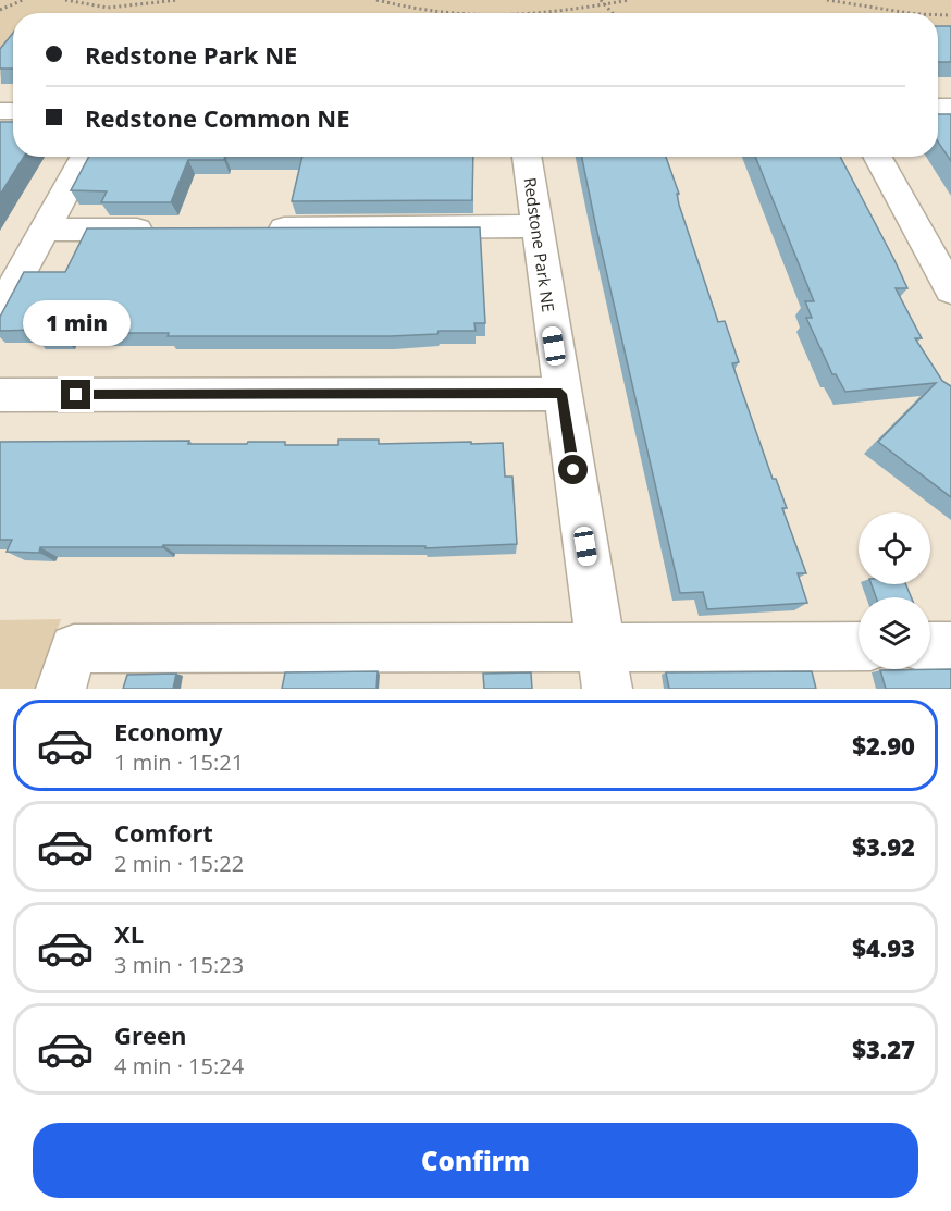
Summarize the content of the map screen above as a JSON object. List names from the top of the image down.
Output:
{
  "streets": {
    "street": ["Redstone Park NE"]
  },
  "page": {
    "banner": ["Redstone Park NE", "Redstone Common NE"],
    "bubble": "1 min",
    "list": [
      {
        "name": "Economy",
        "note": "1 min · 15:21",
        "value": "$2.90"
      },
      {
        "name": "Comfort",
        "note": "2 min · 15:22",
        "value": "$3.92"
      },
      {
        "name": "XL",
        "note": "3 min · 15:23",
        "value": "$4.93"
      },
      {
        "name": "Green",
        "note": "4 min · 15:24",
        "value": "$3.27"
      }
    ],
    "buttons": "Confirm"
  }
}
